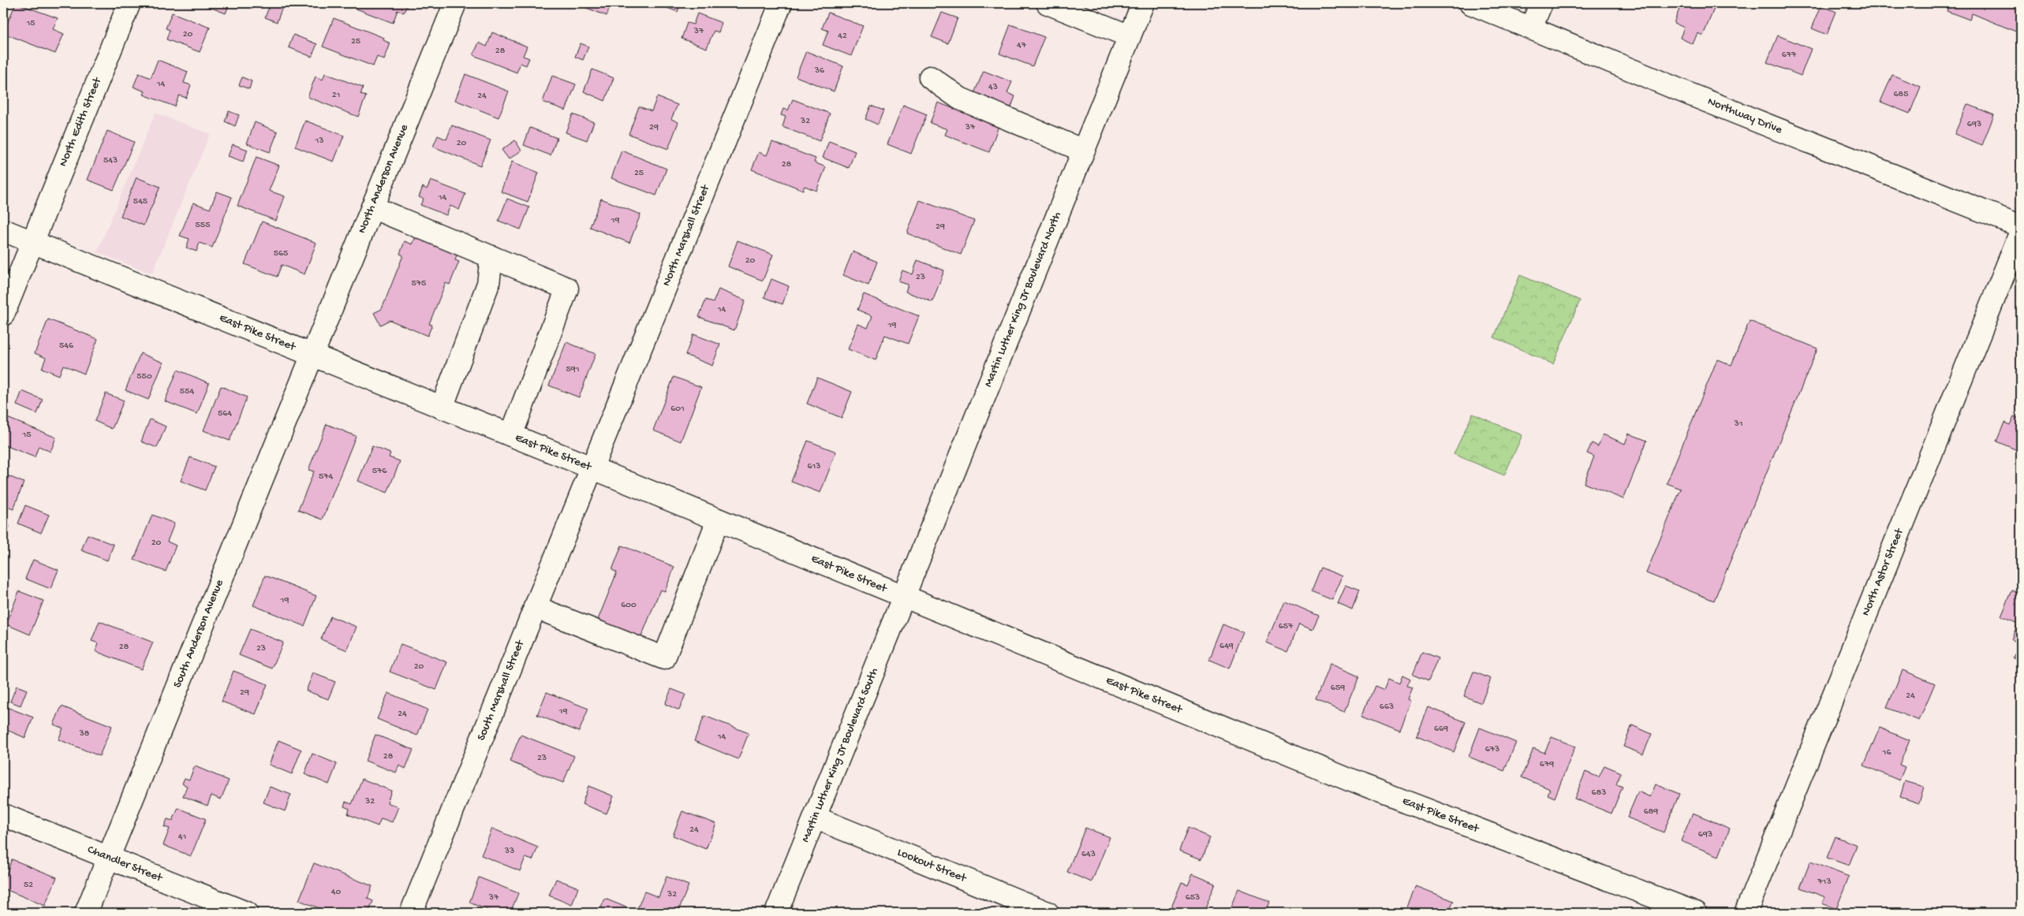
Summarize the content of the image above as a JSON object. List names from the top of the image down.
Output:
{
  "streets": {
    "street": [
      "Northway Drive",
      "North Edith Street",
      "North Anderson Avenue",
      "North Marshall Street",
      "Martin Luther King Jr Boulevard North",
      "East Pike Street",
      "North Astor Street",
      "South Anderson Avenue",
      "South Marshall Street",
      "Martin Luther King Jr Boulevard South",
      "Chandler Street",
      "Lookout Street"
    ]
  },
  "crossings": [
    ["North Edith Street", "East Pike Street"],
    ["North Anderson Avenue", "East Pike Street"],
    ["North Anderson Avenue", "South Anderson Avenue"],
    ["North Marshall Street", "East Pike Street"],
    ["North Marshall Street", "South Marshall Street"],
    ["Martin Luther King Jr Boulevard North", "East Pike Street"],
    ["Martin Luther King Jr Boulevard North", "Martin Luther King Jr Boulevard South"],
    ["East Pike Street", "South Anderson Avenue"],
    ["East Pike Street", "South Marshall Street"],
    ["East Pike Street", "Martin Luther King Jr Boulevard South"],
    ["South Anderson Avenue", "Chandler Street"],
    ["Martin Luther King Jr Boulevard South", "Lookout Street"]
  ],
  "house_numbers": [
    "15",
    "37",
    "20",
    "42",
    "25",
    "47",
    "28",
    "677",
    "36",
    "14",
    "43",
    "685",
    "21",
    "24",
    "32",
    "693",
    "29",
    "37",
    "13",
    "20",
    "543",
    "28",
    "25",
    "14",
    "545",
    "19",
    "555",
    "29",
    "565",
    "20",
    "23",
    "575",
    "14",
    "19",
    "546",
    "591",
    "550",
    "554",
    "601",
    "564",
    "31",
    "15",
    "613",
    "576",
    "574",
    "20",
    "19",
    "600",
    "657",
    "649",
    "28",
    "23",
    "20",
    "659",
    "29",
    "24",
    "663",
    "19",
    "24",
    "669",
    "38",
    "14",
    "673",
    "16",
    "28",
    "23",
    "679",
    "683",
    "32",
    "689",
    "24",
    "693",
    "41",
    "33",
    "643",
    "713",
    "52",
    "40",
    "32",
    "37",
    "653"
  ]
}
